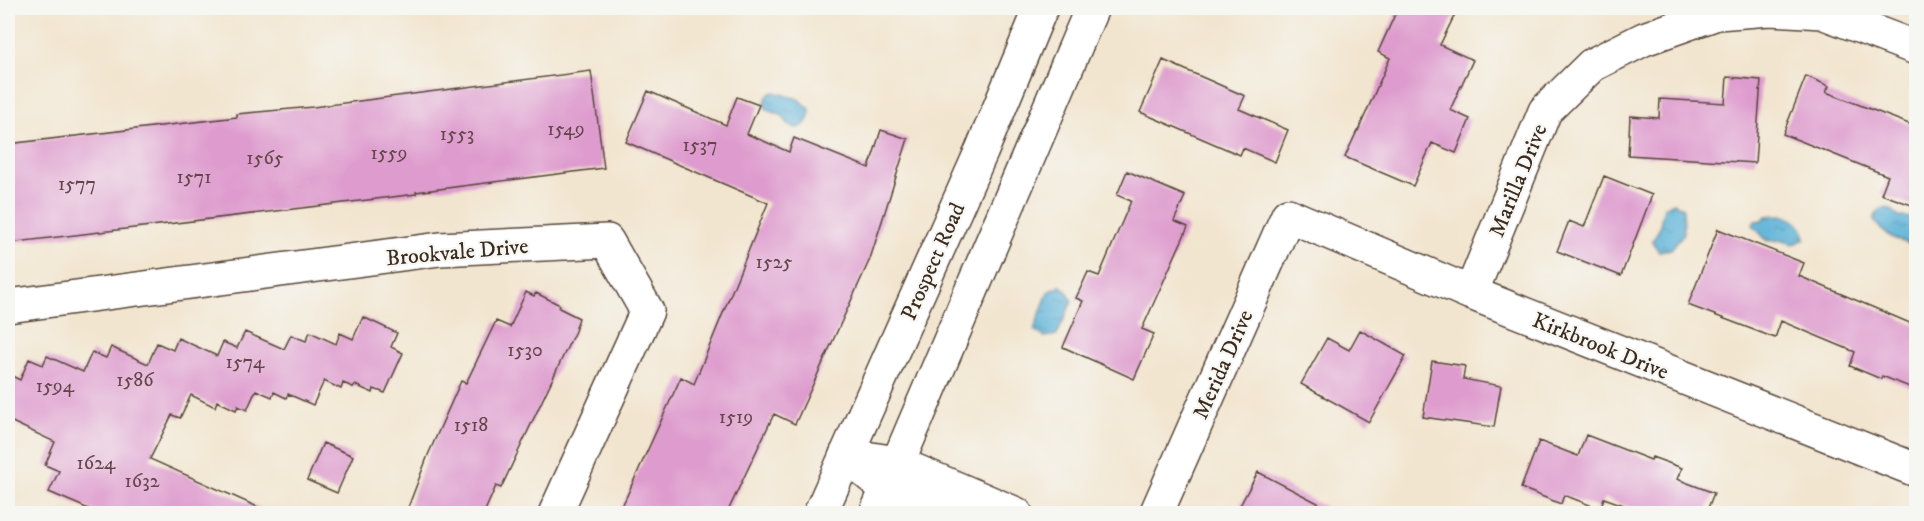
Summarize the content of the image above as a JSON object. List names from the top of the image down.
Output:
{
  "streets": {
    "street": [
      "Marilla Drive",
      "Brookvale Drive",
      "Prospect Road",
      "Kirkbrook Drive",
      "Merida Drive"
    ]
  },
  "crossings": [
    ["Marilla Drive", "Kirkbrook Drive"],
    ["Kirkbrook Drive", "Merida Drive"]
  ],
  "house_numbers": [
    "1549",
    "1553",
    "1537",
    "1559",
    "1565",
    "1571",
    "1577",
    "1525",
    "1530",
    "1574",
    "1586",
    "1594",
    "1519",
    "1518",
    "1624",
    "1632"
  ]
}
